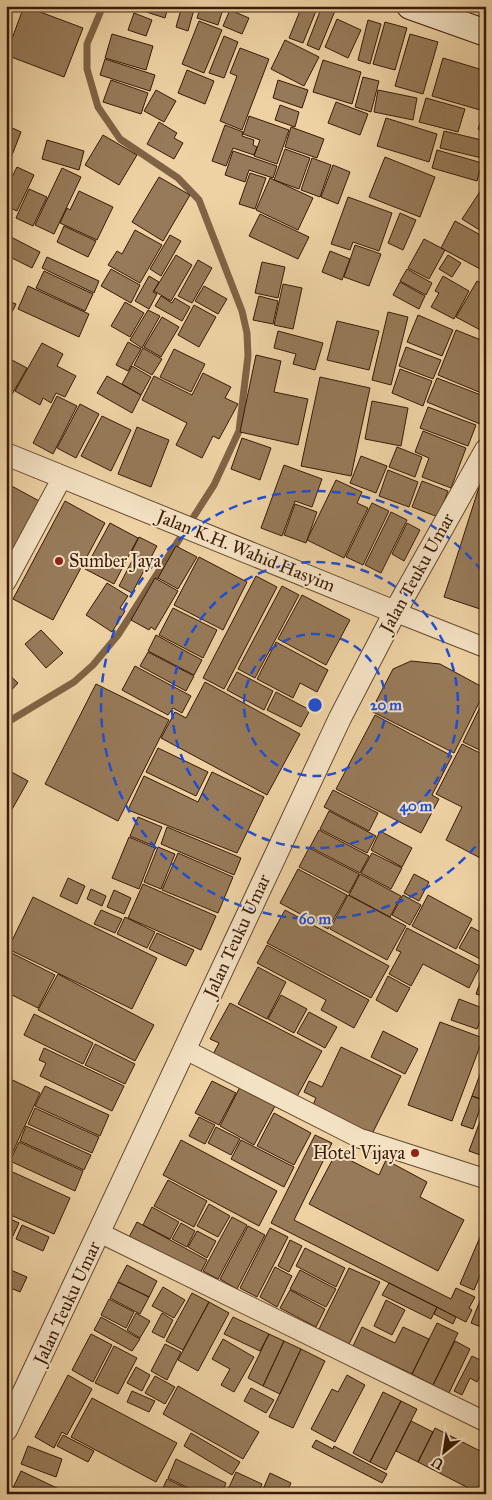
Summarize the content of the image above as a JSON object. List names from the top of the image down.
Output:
{
  "streets": {
    "street": ["Jalan K.H. Wahid Hasyim", "Jalan Teuku Umar"]
  },
  "crossings": [
    ["Jalan K.H. Wahid Hasyim", "Jalan Teuku Umar"]
  ],
  "places": ["Sumber Jaya", "Hotel Vijaya"],
  "north": "bottom left",
  "rings": ["20 m", "40 m", "60 m"]
}
